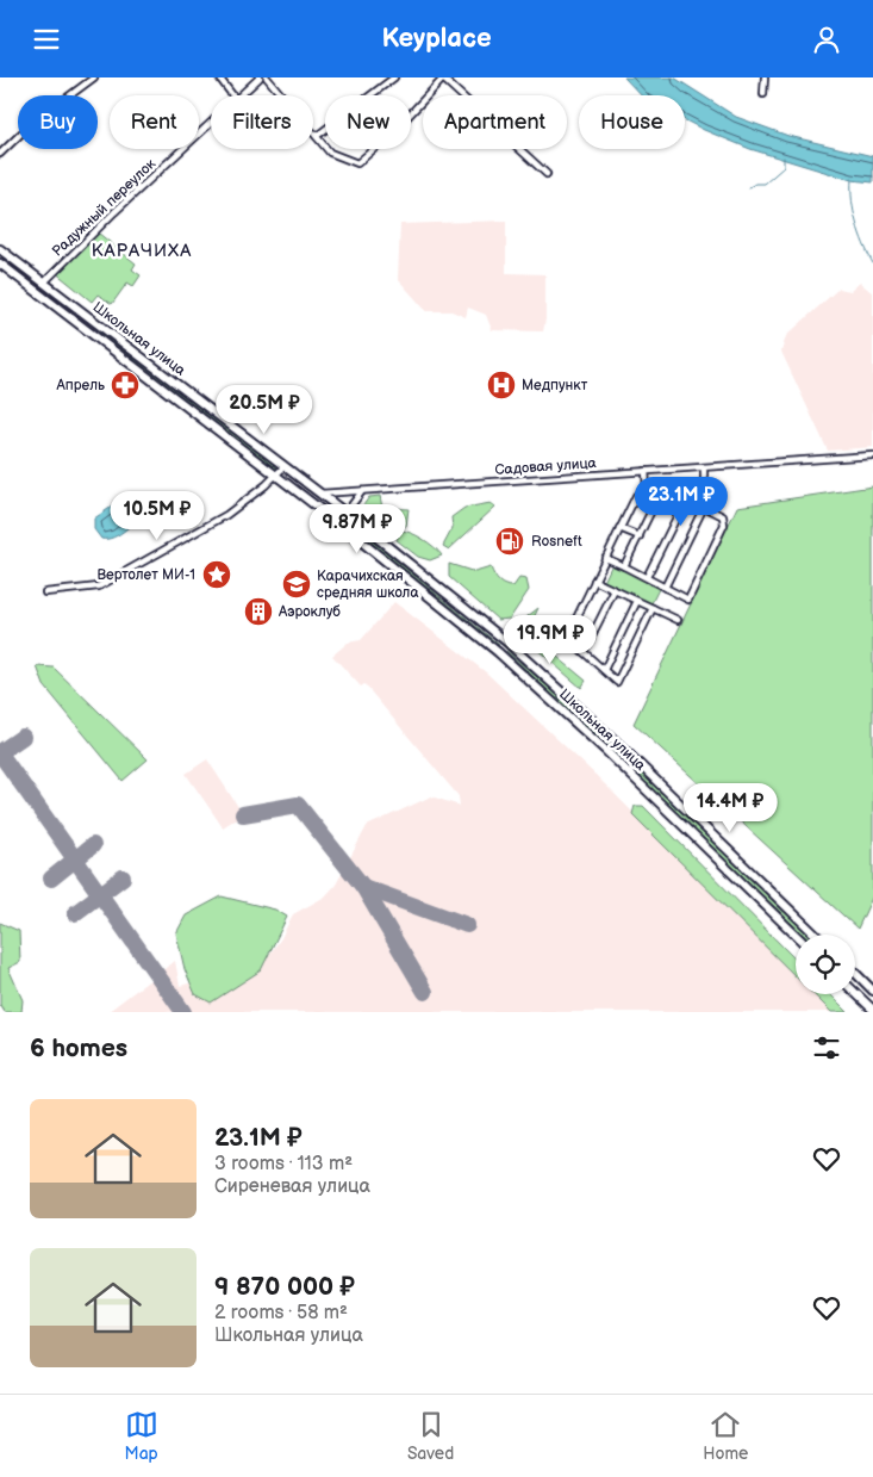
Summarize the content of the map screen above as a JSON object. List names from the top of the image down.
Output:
{
  "streets": {
    "main road": ["Школьная улица"],
    "street": ["Радужный переулок", "Садовая улица"]
  },
  "crossings": [
    ["Радужный переулок", "Школьная улица"],
    ["Школьная улица", "Садовая улица"]
  ],
  "districts": ["КАРАЧИХА"],
  "places": {
    "pharmacy": ["Апрель"],
    "hospital": ["Медпункт"],
    "fuel station": ["Rosneft"],
    "place": ["Вертолет МИ-1"],
    "school or university": ["Карачихская средняя школа"],
    "building": ["Аэроклуб"]
  },
  "page": {
    "header": "Keyplace",
    "chip": [
      "Buy",
      "Rent",
      "Filters",
      "New",
      "Apartment",
      "House"
    ],
    "price": [
      "20.5M ₽",
      "23.1M ₽",
      "10.5M ₽",
      "9.87M ₽",
      "19.9M ₽",
      "14.4M ₽"
    ],
    "heading": "6 homes",
    "list": [
      {
        "name": "23.1M ₽",
        "note": "3 rooms · 113 m² · Сиреневая улица"
      },
      {
        "name": "9 870 000 ₽",
        "note": "2 rooms · 58 m² · Школьная улица"
      }
    ],
    "tabs": ["Map", "Saved", "Home"]
  }
}
